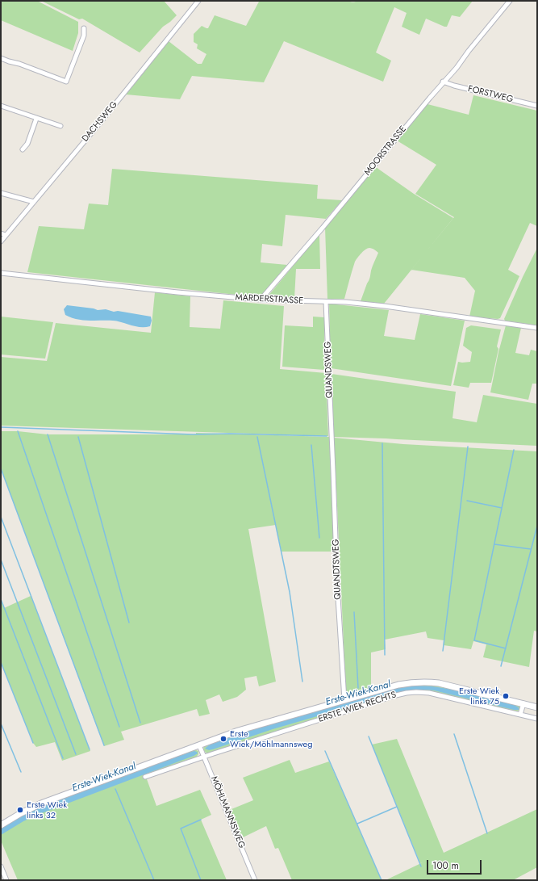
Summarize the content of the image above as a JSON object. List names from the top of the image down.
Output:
{
  "streets": {
    "street": [
      "FORSTWEG",
      "DACHSWEG",
      "MOORSTRASSE",
      "MARDERSTRASSE",
      "QUANDSWEG",
      "QUANDTSWEG",
      "ERSTE WIEK RECHTS",
      "MÖHLMANNSWEG"
    ]
  },
  "crossings": [
    ["FORSTWEG", "MOORSTRASSE"],
    ["MOORSTRASSE", "MARDERSTRASSE"],
    ["MARDERSTRASSE", "QUANDSWEG"],
    ["QUANDSWEG", "QUANDTSWEG"],
    ["ERSTE WIEK RECHTS", "MÖHLMANNSWEG"]
  ],
  "water": ["Erste-Wiek-Kanal"],
  "places": ["Erste Wiek links 75", "Erste Wiek/Möhlmannsweg", "Erste Wiek links 32"],
  "scale_bar": "100 m"
}
